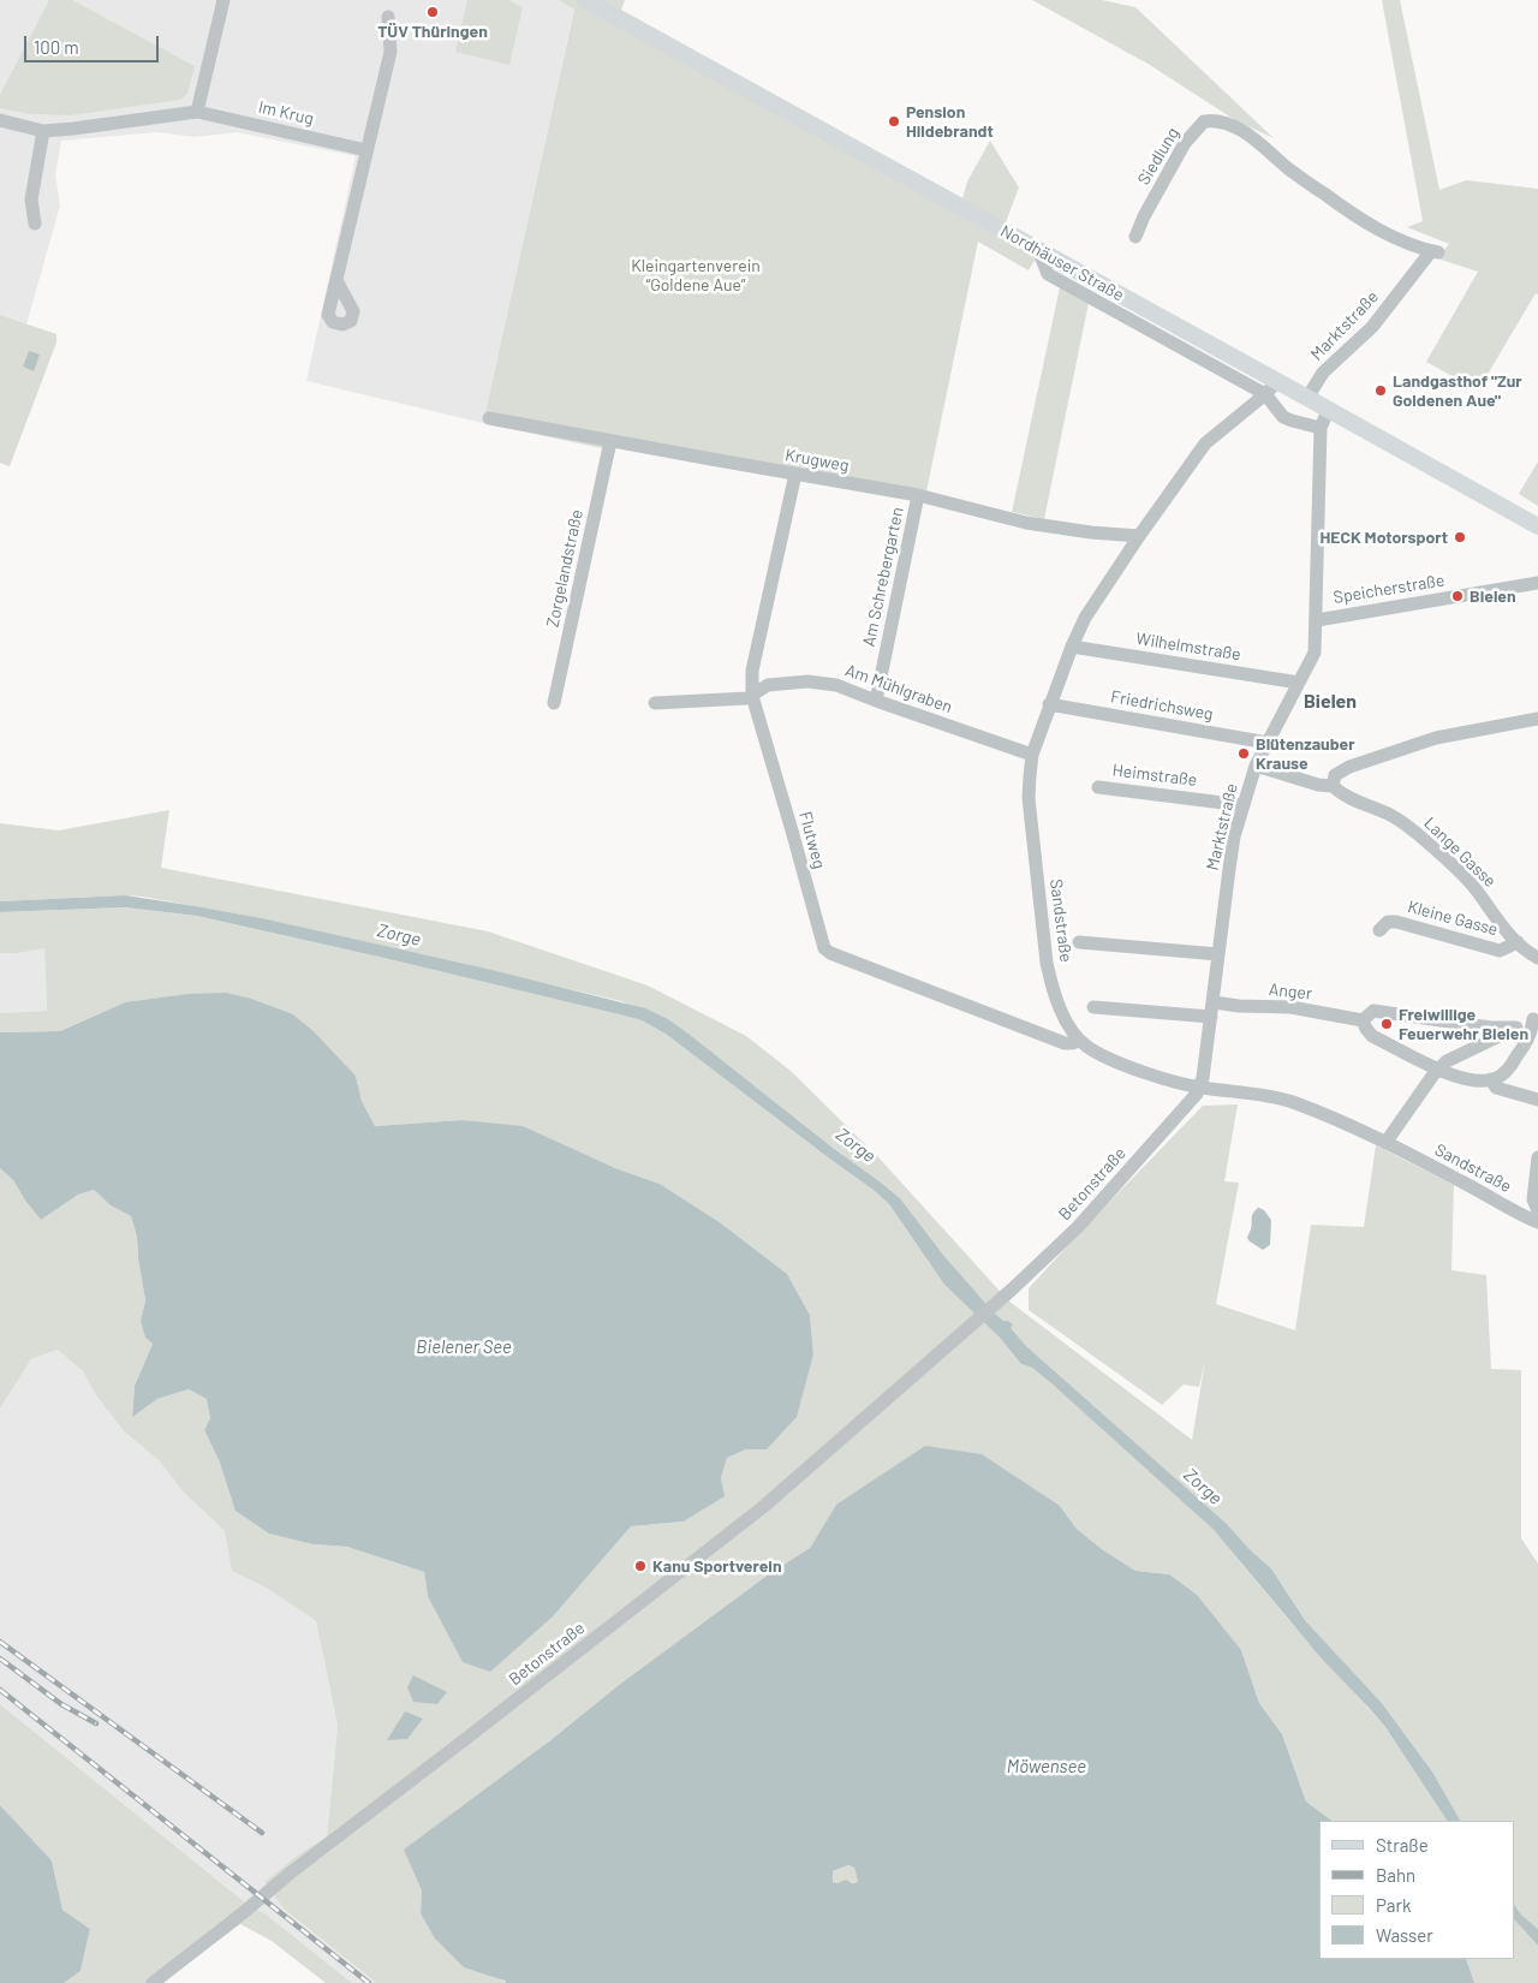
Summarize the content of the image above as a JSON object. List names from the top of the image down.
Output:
{
  "streets": {
    "main road": ["Nordhäuser Straße"],
    "street": [
      "Im Krug",
      "Siedlung",
      "Marktstraße",
      "Krugweg",
      "Zorgelandstraße",
      "Am Schrebergarten",
      "Speicherstraße",
      "Wilhelmstraße",
      "Am Mühlgraben",
      "Friedrichsweg",
      "Heimstraße",
      "Flutweg",
      "Lange Gasse",
      "Kleine Gasse",
      "Sandstraße",
      "Anger",
      "Betonstraße"
    ]
  },
  "crossings": [
    ["Siedlung", "Marktstraße"],
    ["Nordhäuser Straße", "Marktstraße"],
    ["Nordhäuser Straße", "Sandstraße"],
    ["Marktstraße", "Speicherstraße"],
    ["Marktstraße", "Wilhelmstraße"],
    ["Marktstraße", "Friedrichsweg"],
    ["Marktstraße", "Heimstraße"],
    ["Marktstraße", "Sandstraße"],
    ["Marktstraße", "Anger"],
    ["Marktstraße", "Betonstraße"],
    ["Krugweg", "Zorgelandstraße"],
    ["Krugweg", "Am Schrebergarten"],
    ["Krugweg", "Flutweg"],
    ["Krugweg", "Sandstraße"],
    ["Am Schrebergarten", "Am Mühlgraben"],
    ["Wilhelmstraße", "Sandstraße"],
    ["Am Mühlgraben", "Flutweg"],
    ["Am Mühlgraben", "Sandstraße"],
    ["Friedrichsweg", "Sandstraße"],
    ["Flutweg", "Sandstraße"],
    ["Lange Gasse", "Kleine Gasse"],
    ["Sandstraße", "Betonstraße"]
  ],
  "districts": ["Bielen"],
  "water": ["Zorge", "Bielener See", "Möwensee"],
  "parks": ["Kleingartenverein “Goldene Aue”"],
  "places": [
    "TÜV Thüringen",
    "Pension Hildebrandt",
    "Landgasthof \"Zur Goldenen Aue\"",
    "HECK Motorsport",
    "Bielen",
    "Blütenzauber Krause",
    "Freiwillige Feuerwehr Bielen",
    "Kanu Sportverein"
  ],
  "legend": [
    "Straße",
    "Bahn",
    "Park",
    "Wasser"
  ],
  "scale_bar": "100 m"
}
